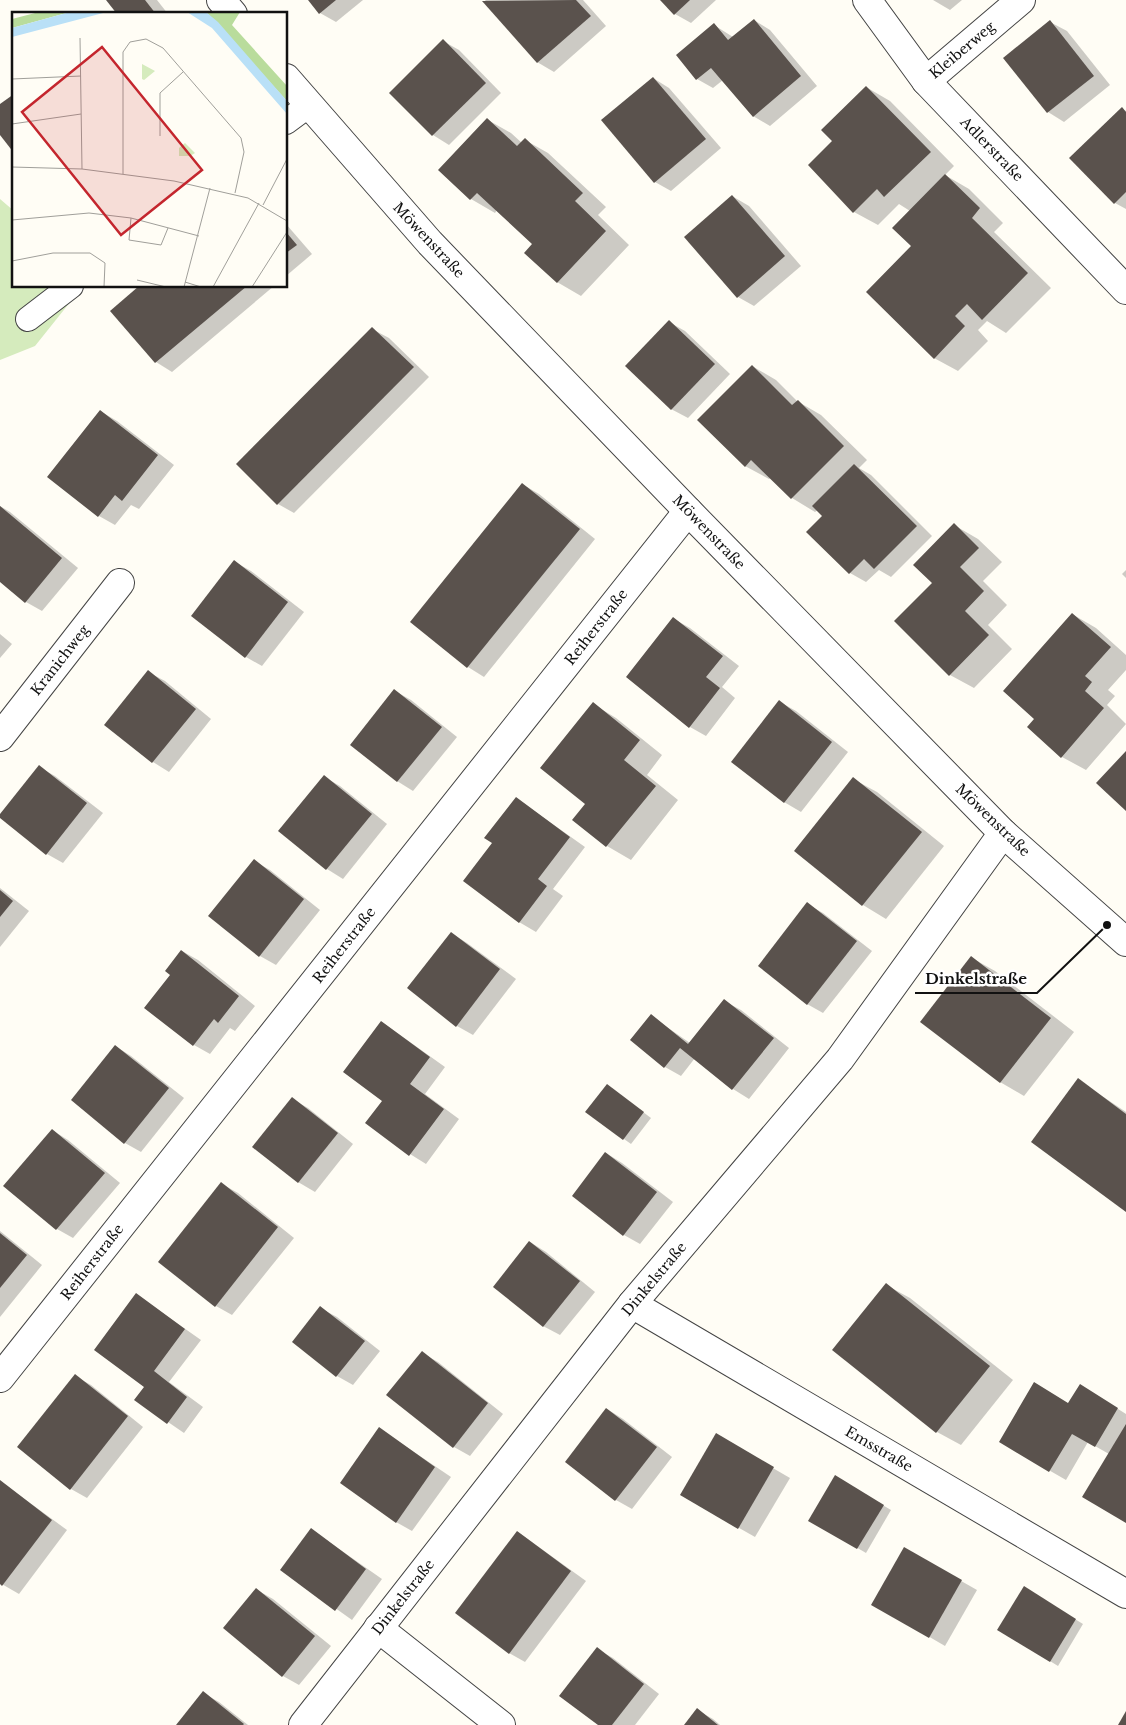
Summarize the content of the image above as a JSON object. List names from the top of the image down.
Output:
{
  "streets": {
    "street": [
      "Kleiberweg",
      "Adlerstraße",
      "Möwenstraße",
      "Reiherstraße",
      "Kranichweg",
      "Dinkelstraße",
      "Emsstraße"
    ]
  },
  "crossings": [
    ["Kleiberweg", "Adlerstraße"],
    ["Möwenstraße", "Reiherstraße"],
    ["Möwenstraße", "Dinkelstraße"],
    ["Dinkelstraße", "Emsstraße"]
  ],
  "places": ["Dinkelstraße"]
}
